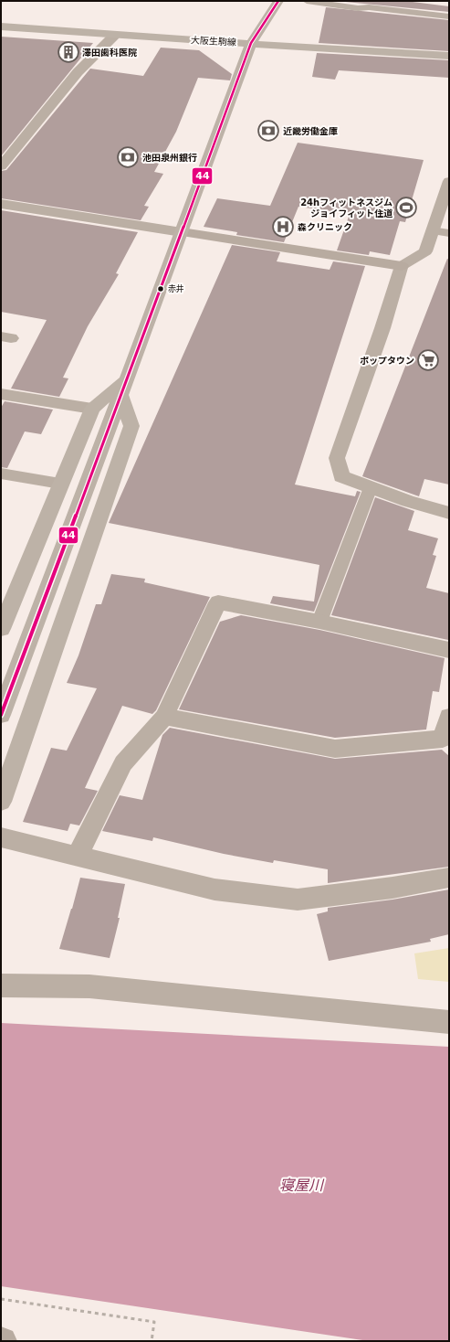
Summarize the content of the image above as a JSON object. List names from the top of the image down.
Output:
{
  "streets": {
    "main road": ["大阪生駒線"]
  },
  "water": ["寝屋川"],
  "places": {
    "building": ["澤田歯科医院"],
    "bank": ["近畿労働金庫", "池田泉州銀行"],
    "sports": ["24hフィットネスジム ジョイフィット住道"],
    "hospital": ["森クリニック"],
    "other": ["赤井"],
    "supermarket": ["ポップタウン"]
  },
  "lines": ["transit line 44"]
}
